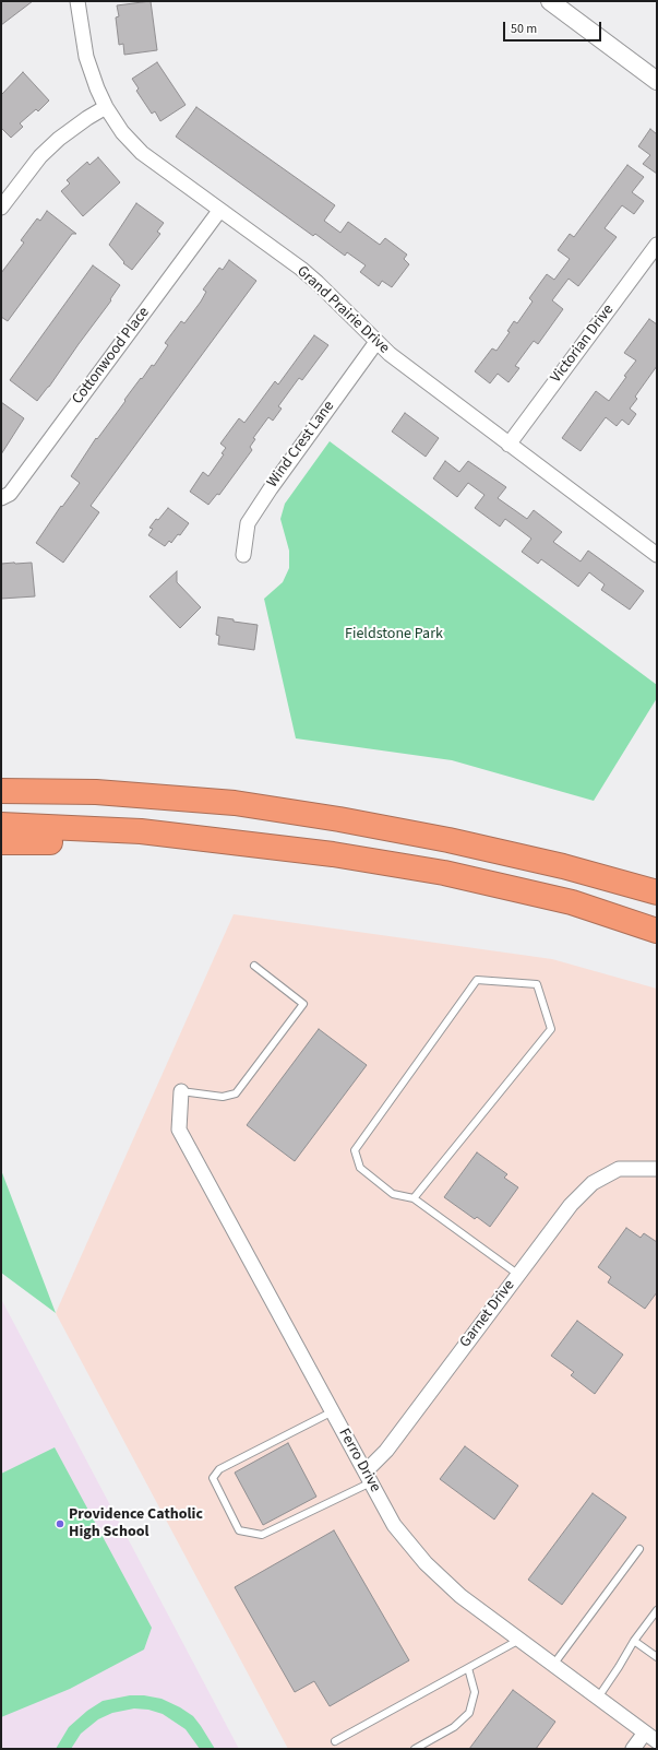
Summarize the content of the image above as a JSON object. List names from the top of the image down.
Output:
{
  "streets": {
    "street": [
      "Grand Prairie Drive",
      "Victorian Drive",
      "Cottonwood Place",
      "Wind Crest Lane",
      "Garnet Drive",
      "Ferro Drive"
    ]
  },
  "crossings": [
    ["Grand Prairie Drive", "Victorian Drive"],
    ["Grand Prairie Drive", "Cottonwood Place"],
    ["Grand Prairie Drive", "Wind Crest Lane"],
    ["Garnet Drive", "Ferro Drive"]
  ],
  "parks": ["Fieldstone Park"],
  "places": ["Providence Catholic High School"],
  "scale_bar": "50 m"
}
